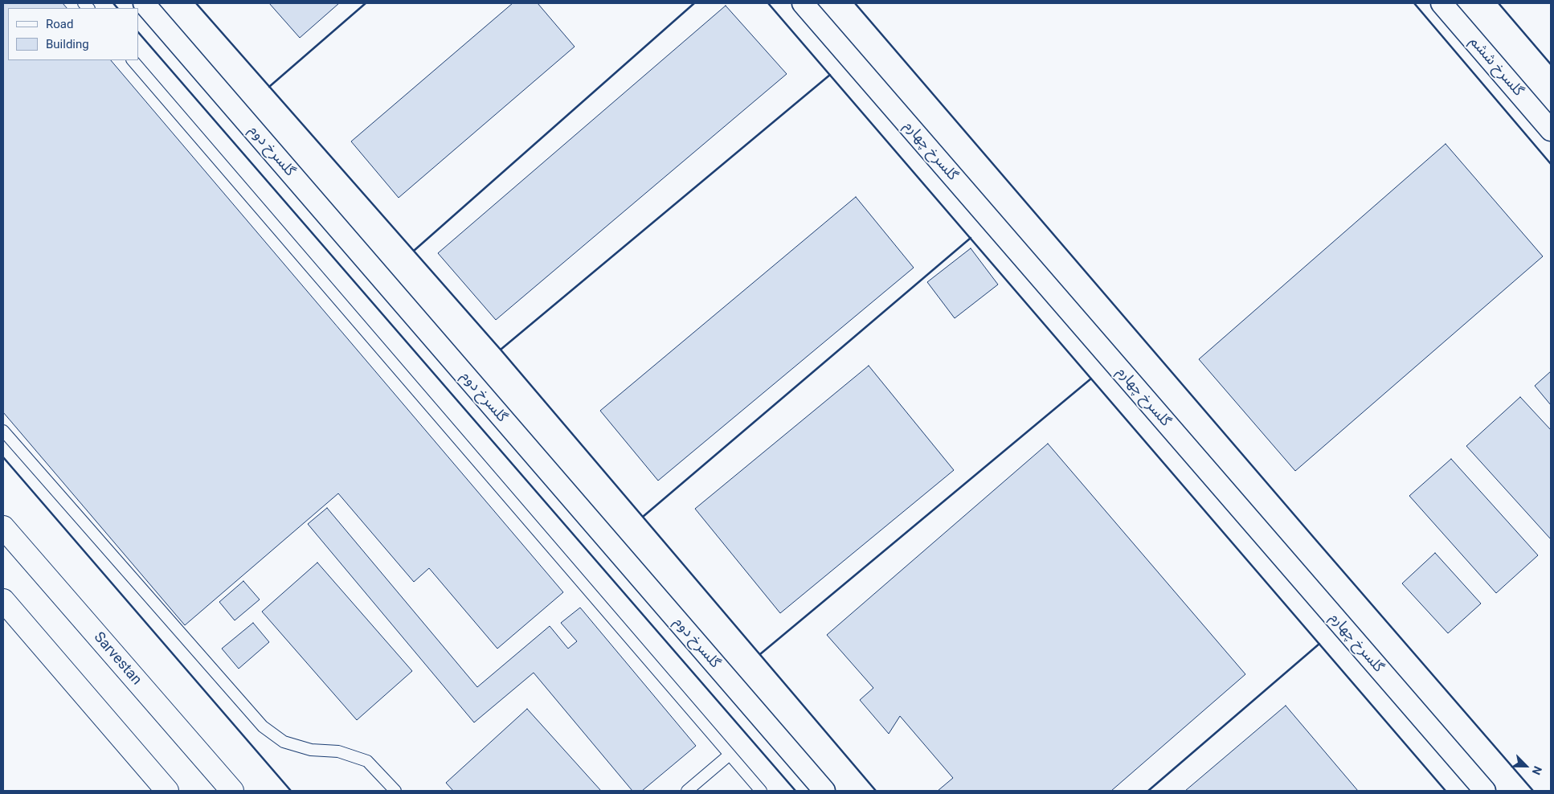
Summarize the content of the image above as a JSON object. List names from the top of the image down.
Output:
{
  "streets": {
    "street": [
      "گلسرخ ششم",
      "گلسرخ دوم",
      "گلسرخ چهارم",
      "Sarvestan"
    ]
  },
  "legend": ["Road", "Building"],
  "north": "bottom right"
}
